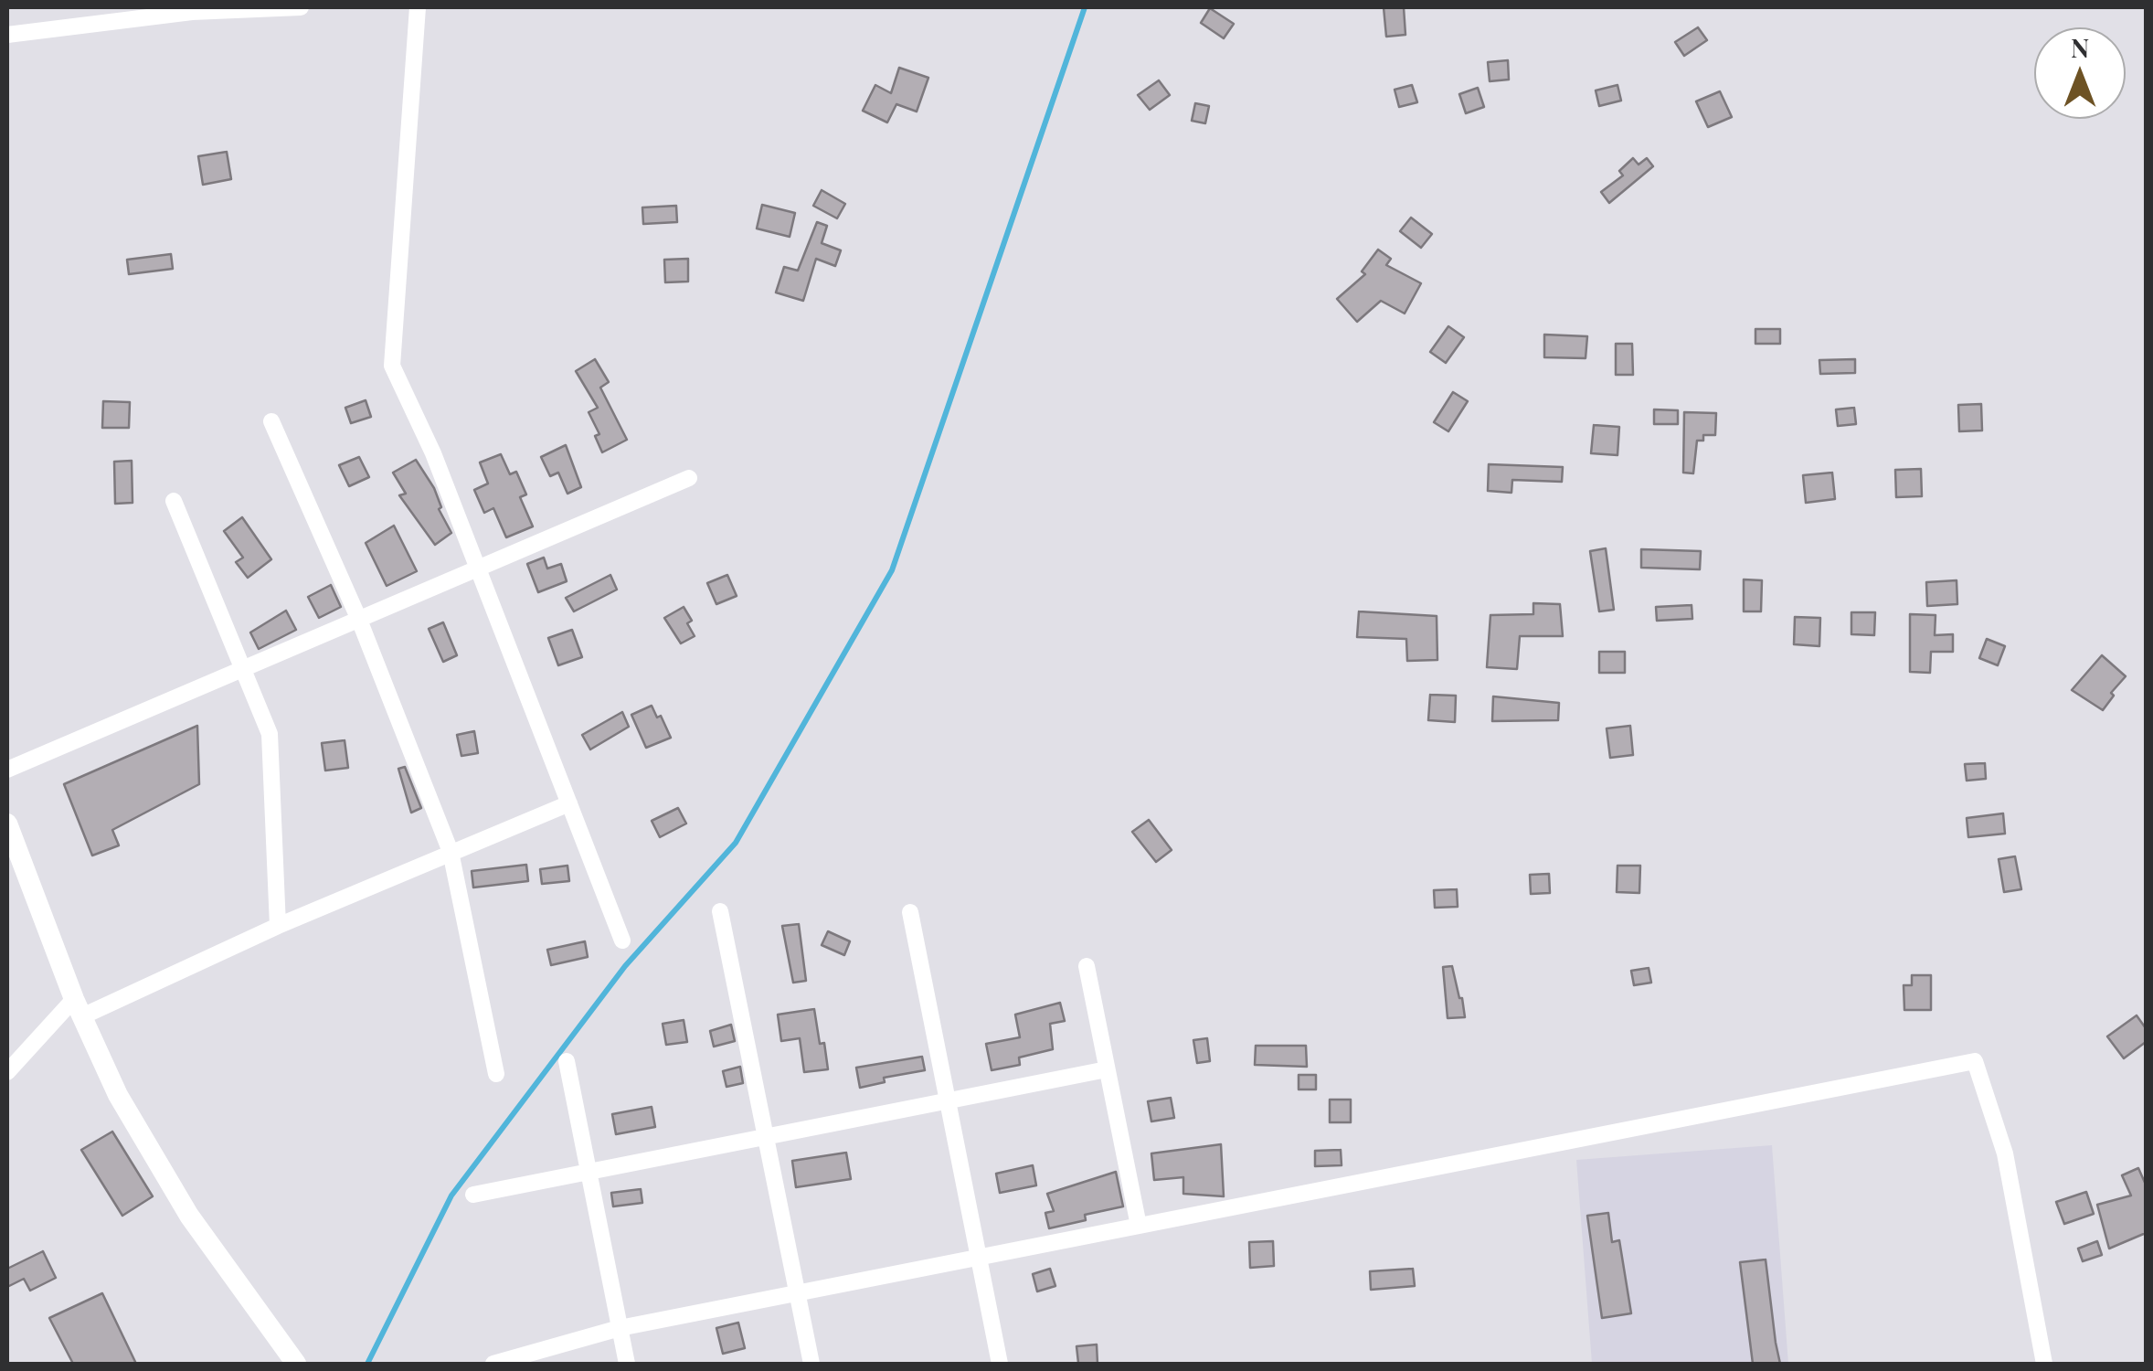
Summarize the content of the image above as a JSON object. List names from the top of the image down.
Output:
{
  "north": "top"
}
